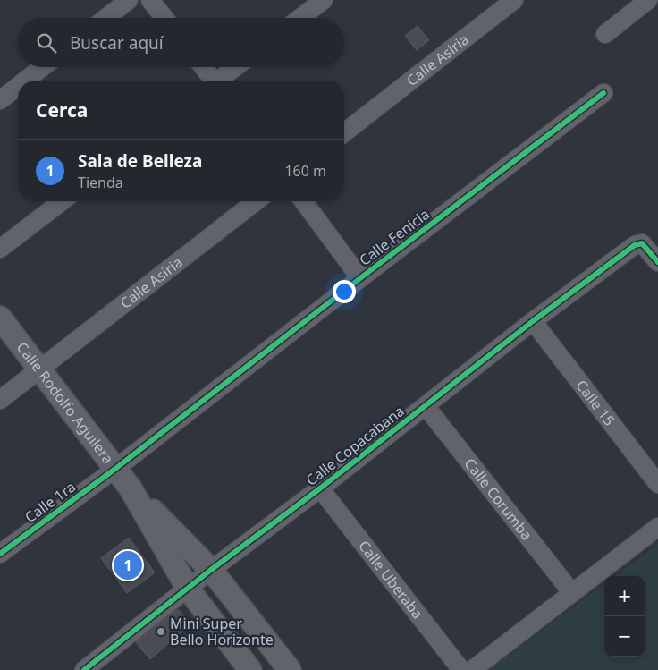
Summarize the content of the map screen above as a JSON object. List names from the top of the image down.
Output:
{
  "streets": {
    "street": [
      "Calle Asiria",
      "Calle Fenicia",
      "Calle Rodolfo Aguilera",
      "Calle 15",
      "Calle Copacabana",
      "Calle Corumba",
      "Calle 1ra",
      "Calle Uberaba"
    ]
  },
  "crossings": [
    ["Calle Asiria", "Calle Rodolfo Aguilera"],
    ["Calle Fenicia", "Calle Rodolfo Aguilera"],
    ["Calle Fenicia", "Calle 1ra"],
    ["Calle Rodolfo Aguilera", "Calle Copacabana"],
    ["Calle Rodolfo Aguilera", "Calle 1ra"],
    ["Calle 15", "Calle Copacabana"],
    ["Calle Copacabana", "Calle Corumba"],
    ["Calle Copacabana", "Calle Uberaba"]
  ],
  "places": ["Mini Super Bello Horizonte"],
  "page": {
    "search": "Buscar aquí",
    "heading": "Cerca",
    "list": [
      {
        "mark": "1",
        "name": "Sala de Belleza",
        "note": "Tienda",
        "value": "160 m"
      }
    ],
    "pins": "1",
    "map_buttons": ["+", "−"]
  }
}
